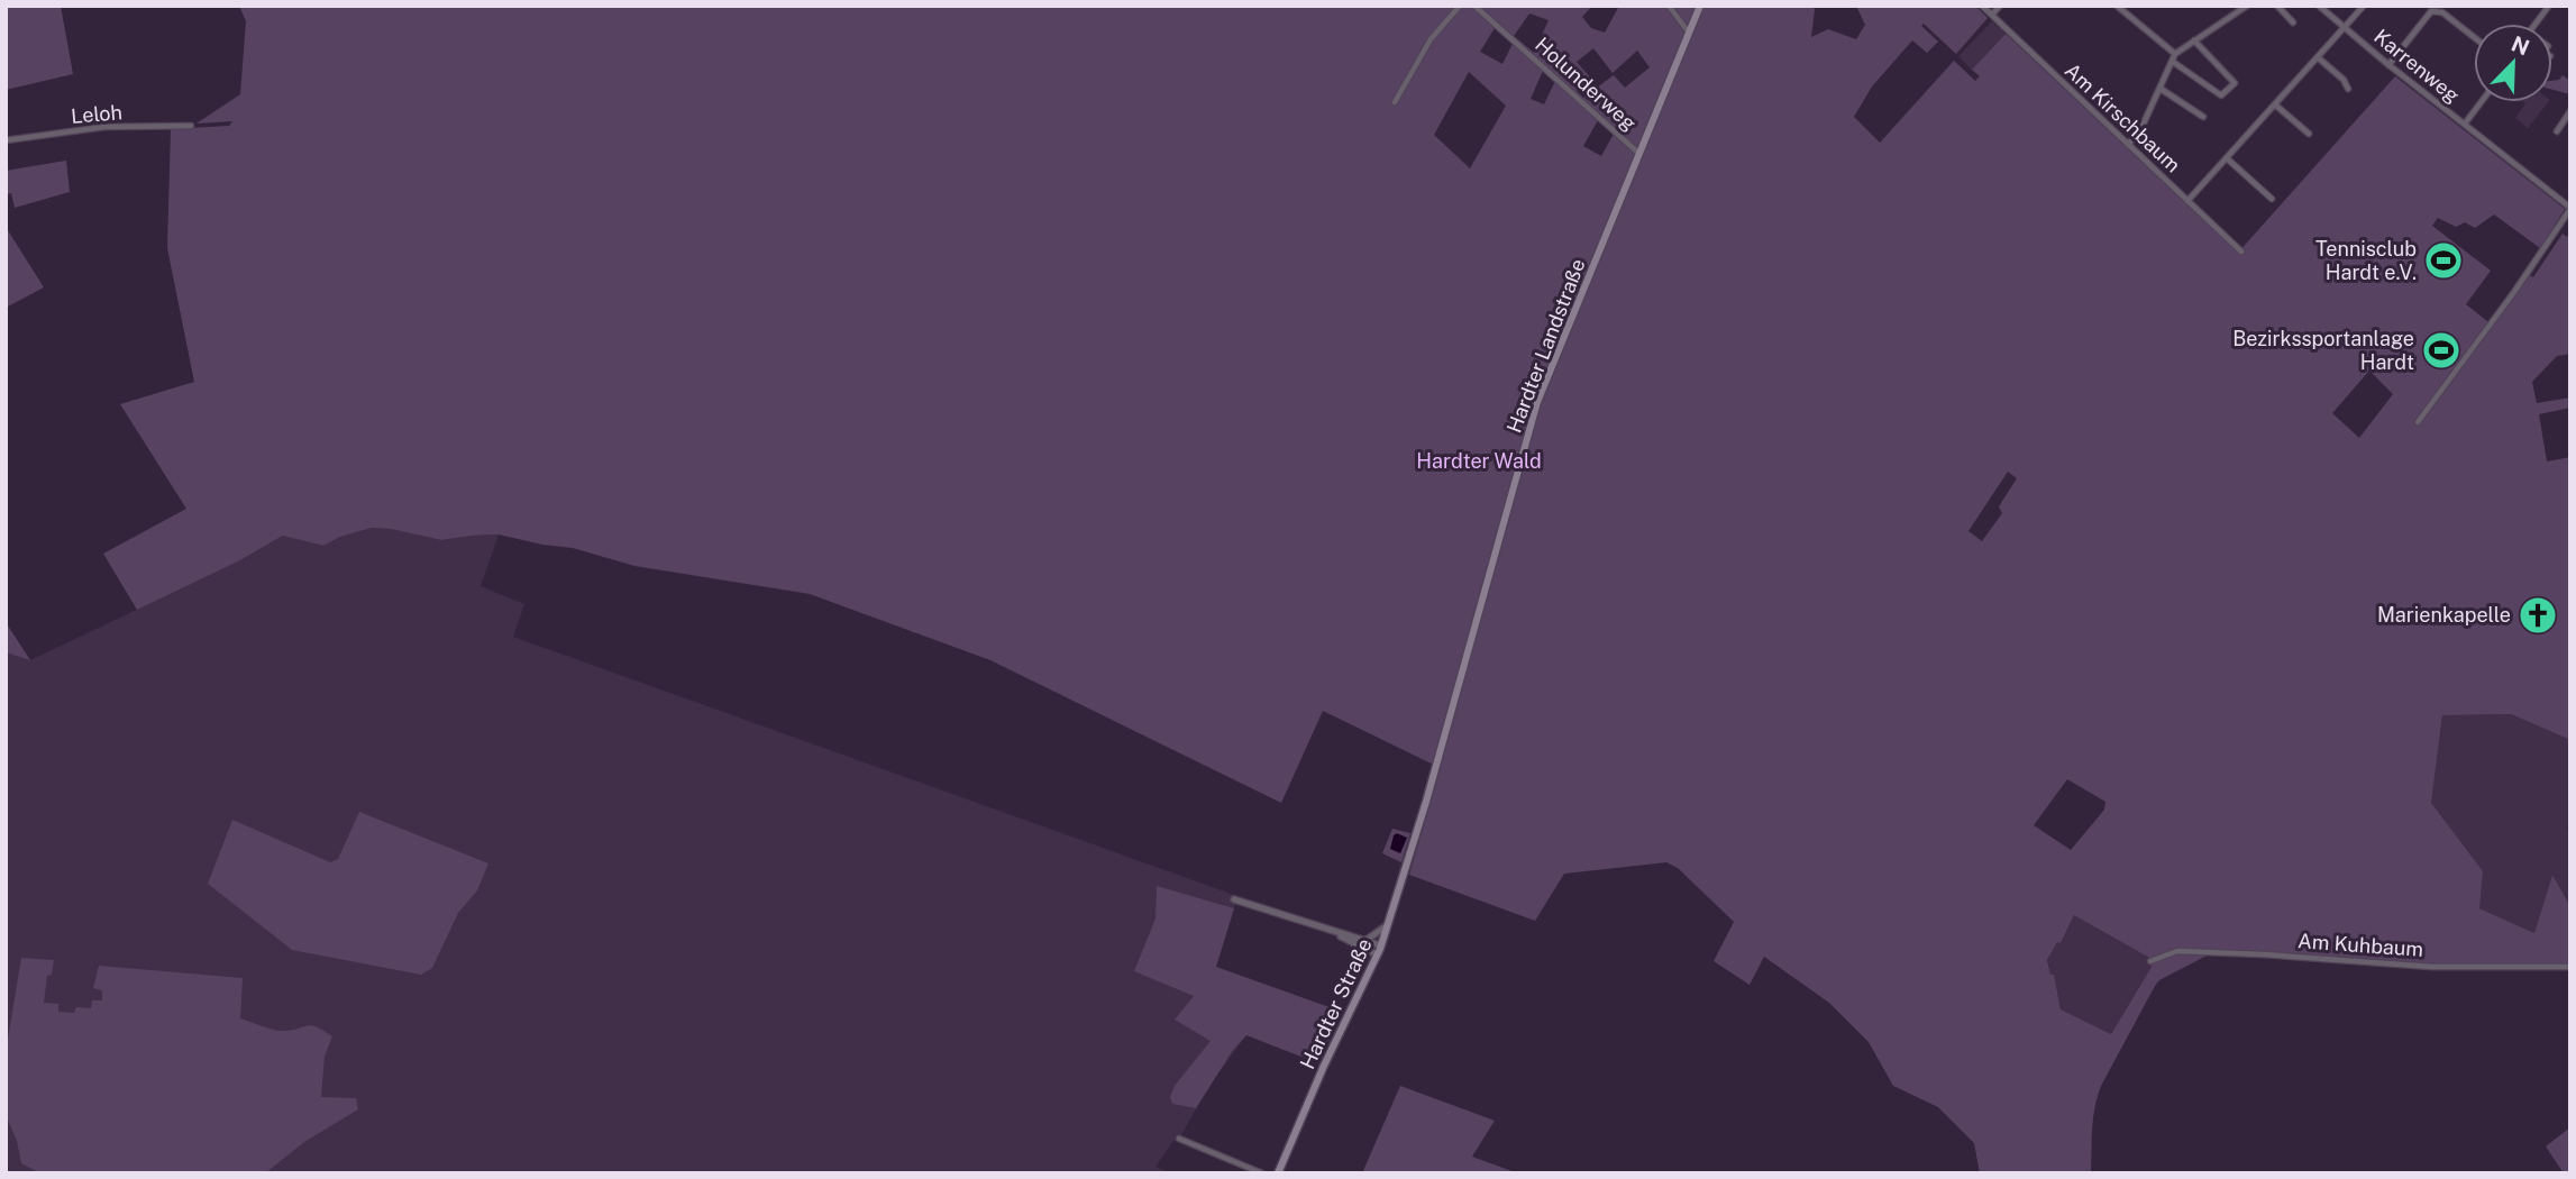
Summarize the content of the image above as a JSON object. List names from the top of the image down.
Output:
{
  "streets": {
    "main road": ["Hardter Landstraße", "Hardter Straße"],
    "street": [
      "Karrenweg",
      "Holunderweg",
      "Leloh",
      "Am Kirschbaum",
      "Am Kuhbaum"
    ]
  },
  "crossings": [
    ["Holunderweg", "Hardter Landstraße"],
    ["Hardter Landstraße", "Hardter Straße"]
  ],
  "parks": ["Hardter Wald"],
  "places": {
    "sports": ["Tennisclub Hardt e.V.", "Bezirkssportanlage Hardt"],
    "church": ["Marienkapelle"]
  },
  "north": "top right"
}
